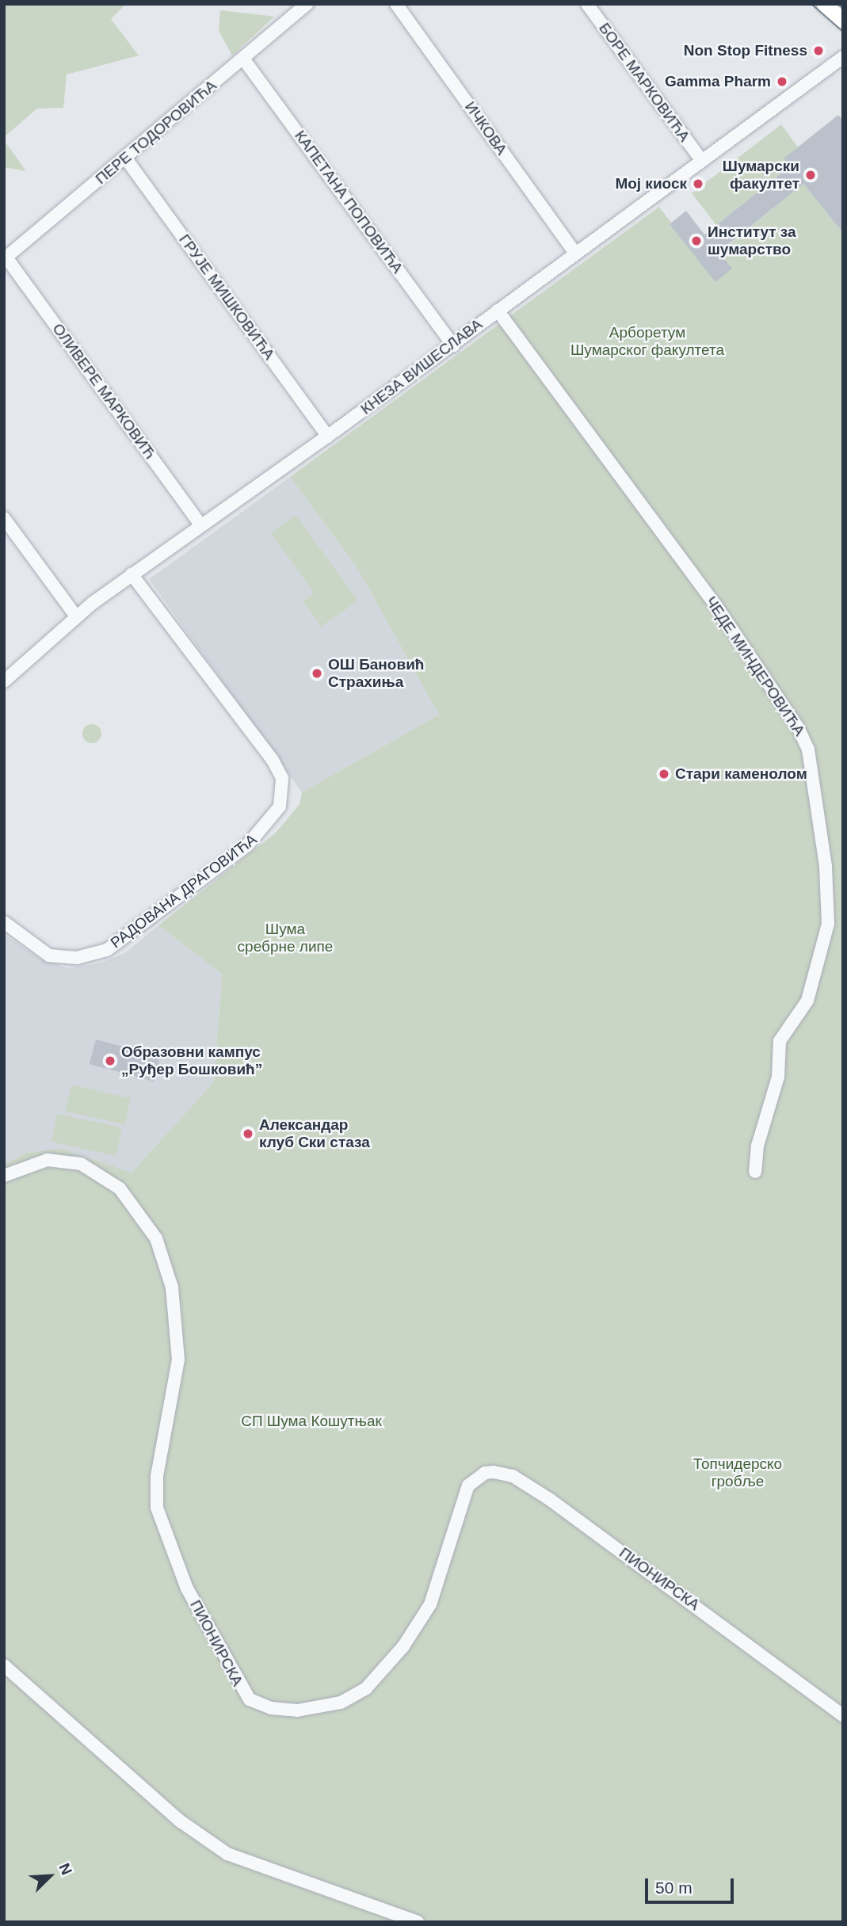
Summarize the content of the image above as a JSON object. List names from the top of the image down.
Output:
{
  "streets": {
    "street": [
      "БОРЕ МАРКОВИЋА",
      "ИЧКОВА",
      "ПЕРЕ ТОДОРОВИЋА",
      "КАПЕТАНА ПОПОВИЋА",
      "ГРУЈЕ МИШКОВИЋА",
      "КНЕЗА ВИШЕСЛАВА",
      "ОЛИВЕРЕ МАРКОВИЋ",
      "ЧЕДЕ МИНДЕРОВИЋА",
      "РАДОВАНА ДРАГОВИЋА",
      "ПИОНИРСКА"
    ]
  },
  "crossings": [
    ["БОРЕ МАРКОВИЋА", "КНЕЗА ВИШЕСЛАВА"],
    ["ИЧКОВА", "КНЕЗА ВИШЕСЛАВА"],
    ["ПЕРЕ ТОДОРОВИЋА", "КАПЕТАНА ПОПОВИЋА"],
    ["ПЕРЕ ТОДОРОВИЋА", "ГРУЈЕ МИШКОВИЋА"],
    ["ПЕРЕ ТОДОРОВИЋА", "ОЛИВЕРЕ МАРКОВИЋ"],
    ["КАПЕТАНА ПОПОВИЋА", "КНЕЗА ВИШЕСЛАВА"],
    ["ГРУЈЕ МИШКОВИЋА", "КНЕЗА ВИШЕСЛАВА"],
    ["КНЕЗА ВИШЕСЛАВА", "ОЛИВЕРЕ МАРКОВИЋ"],
    ["КНЕЗА ВИШЕСЛАВА", "ЧЕДЕ МИНДЕРОВИЋА"],
    ["КНЕЗА ВИШЕСЛАВА", "РАДОВАНА ДРАГОВИЋА"]
  ],
  "parks": [
    "Арборетум Шумарског факултета",
    "Шума сребрне липе",
    "СП Шума Кошутњак",
    "Топчидерско гробље"
  ],
  "places": [
    "Non Stop Fitness",
    "Gamma Pharm",
    "Шумарски факултет",
    "Мој киоск",
    "Институт за шумарство",
    "ОШ Бановић Страхиња",
    "Стари каменолом",
    "Образовни кампус „Руђер Бошковић”",
    "Александар клуб Ски стаза"
  ],
  "scale_bar": "50 m",
  "north": "top right"
}
